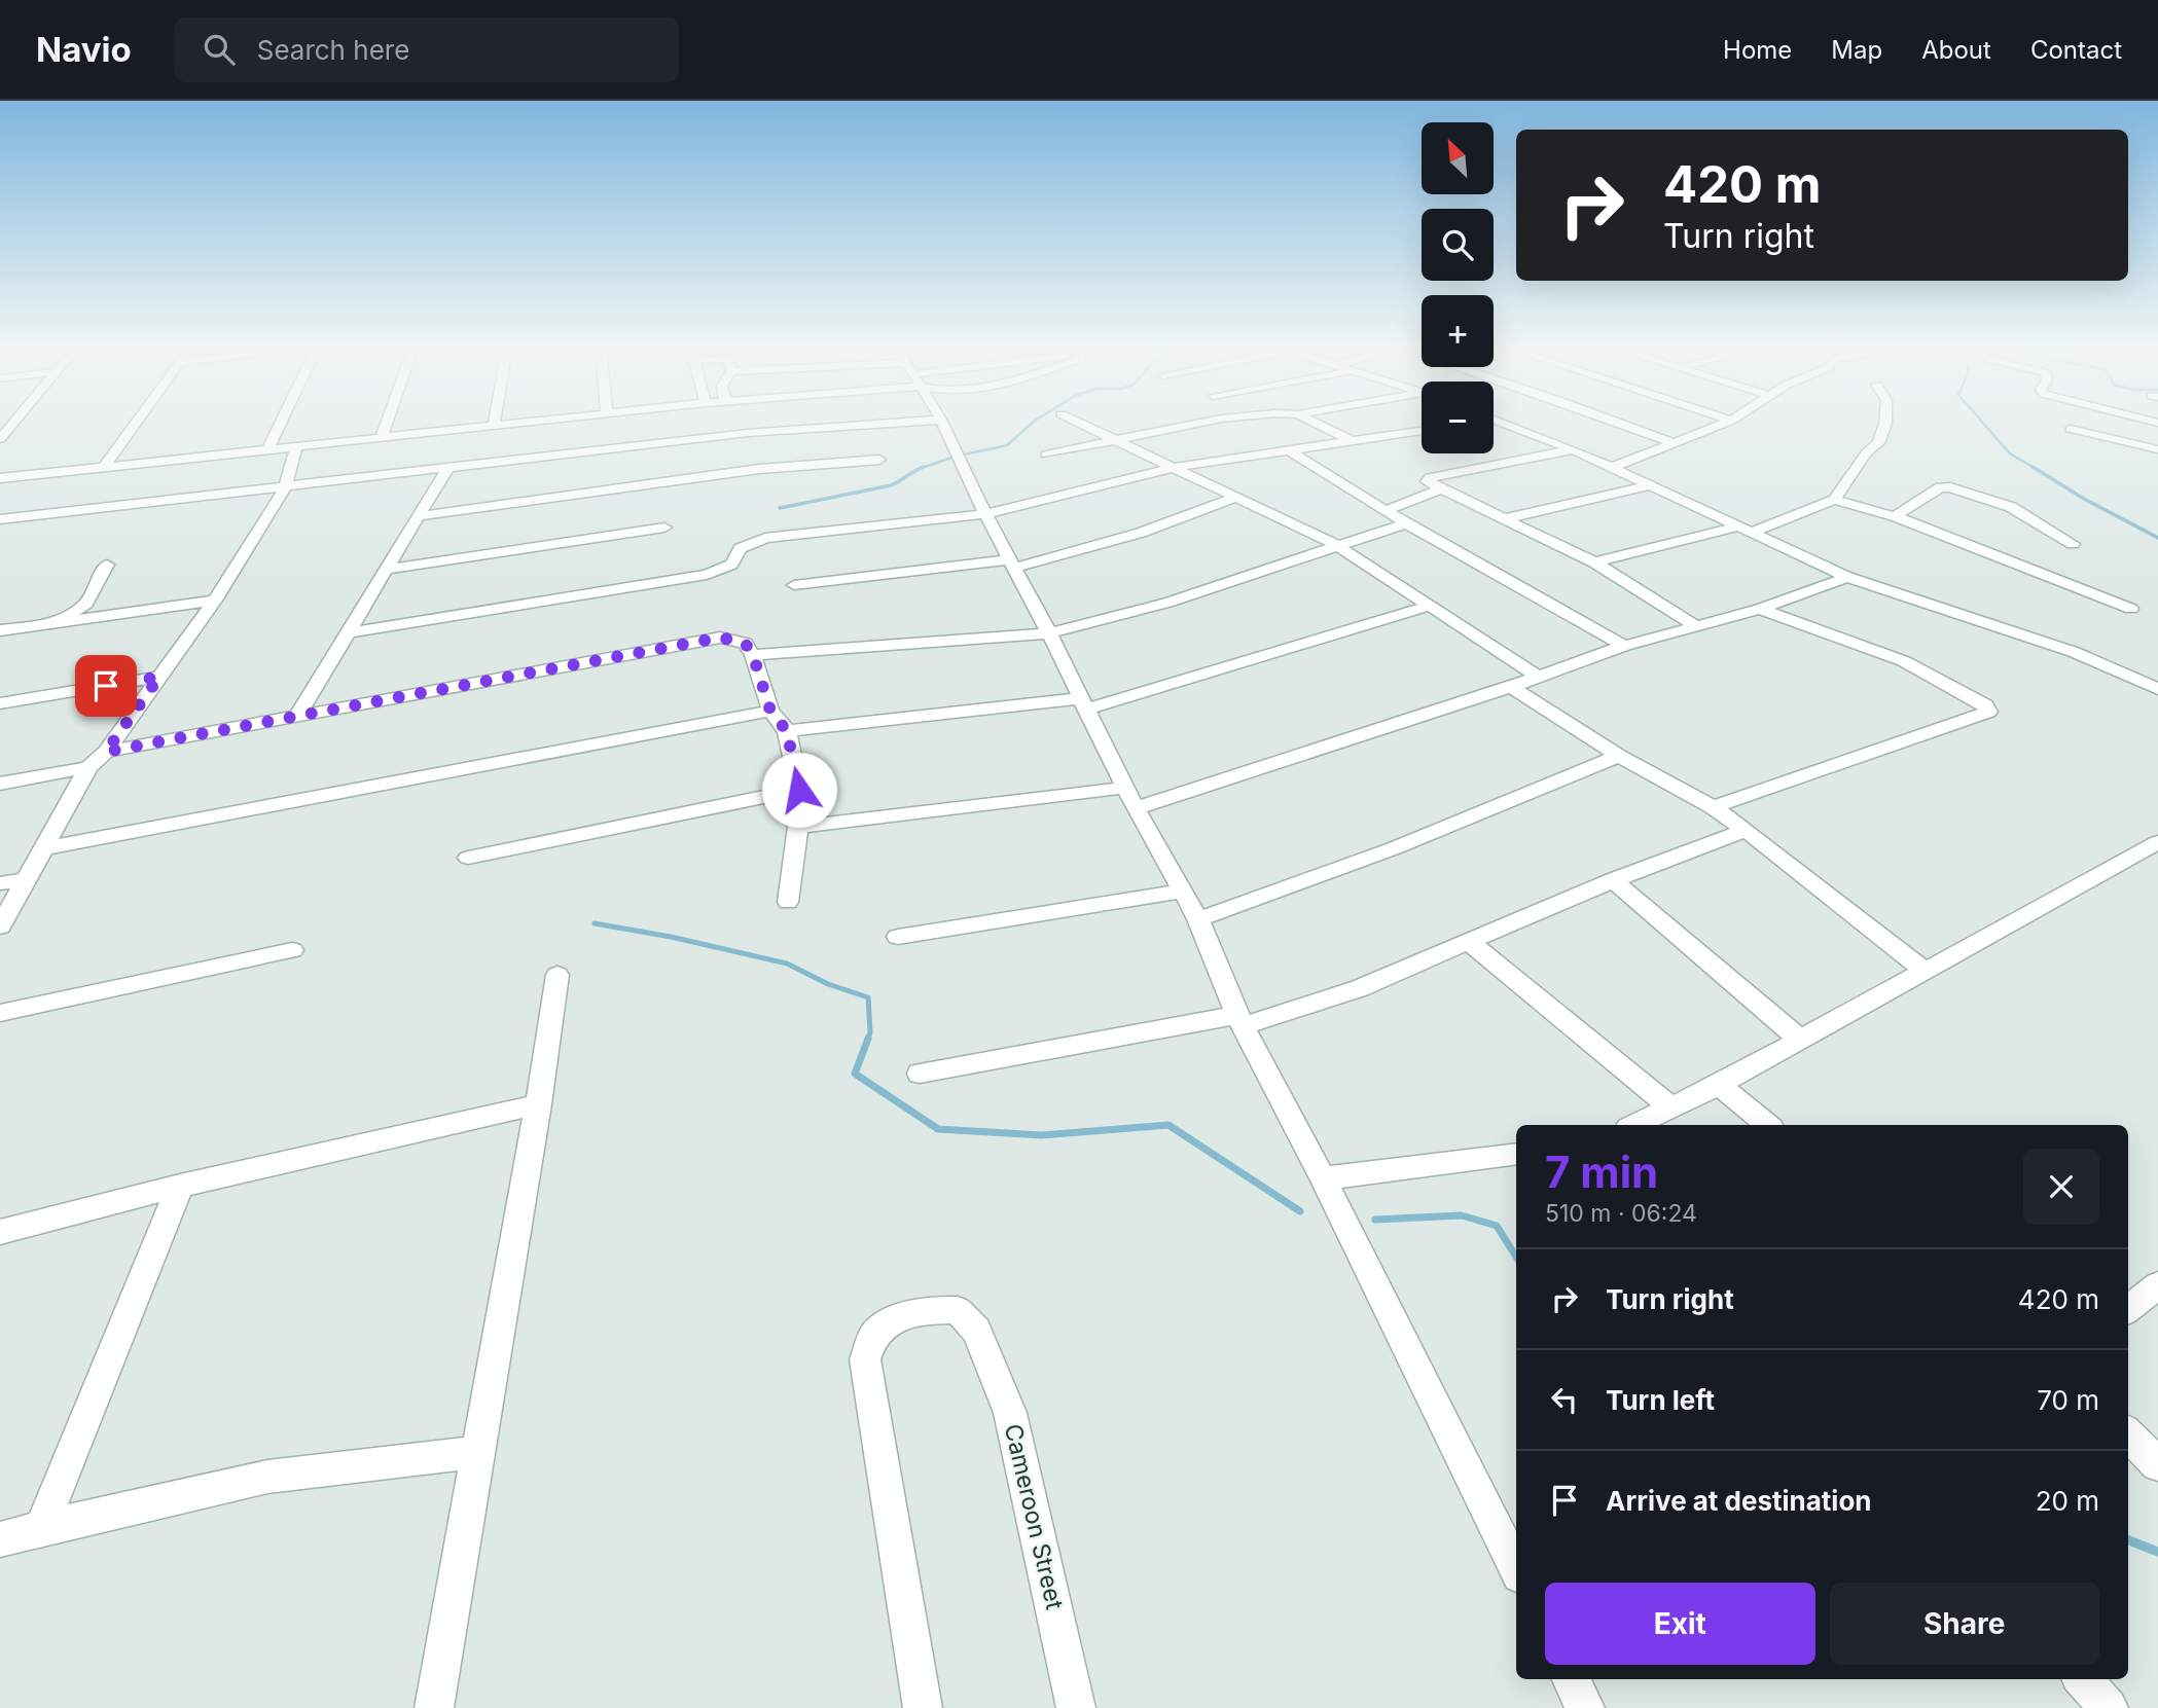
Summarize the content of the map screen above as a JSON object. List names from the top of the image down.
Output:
{
  "streets": {
    "street": ["Cameroon Street"]
  },
  "north": "top left",
  "page": {
    "header": "Navio",
    "search": "Search here",
    "nav": [
      "Home",
      "Map",
      "About",
      "Contact"
    ],
    "map_buttons": ["+", "−"],
    "turn": ["420 m", "Turn right"],
    "heading": ["7 min", "510 m · 06:24"],
    "list": [
      {
        "name": "Turn right",
        "value": "420 m"
      },
      {
        "name": "Turn left",
        "value": "70 m"
      },
      {
        "name": "Arrive at destination",
        "value": "20 m"
      }
    ],
    "buttons": ["Exit", "Share"]
  }
}
